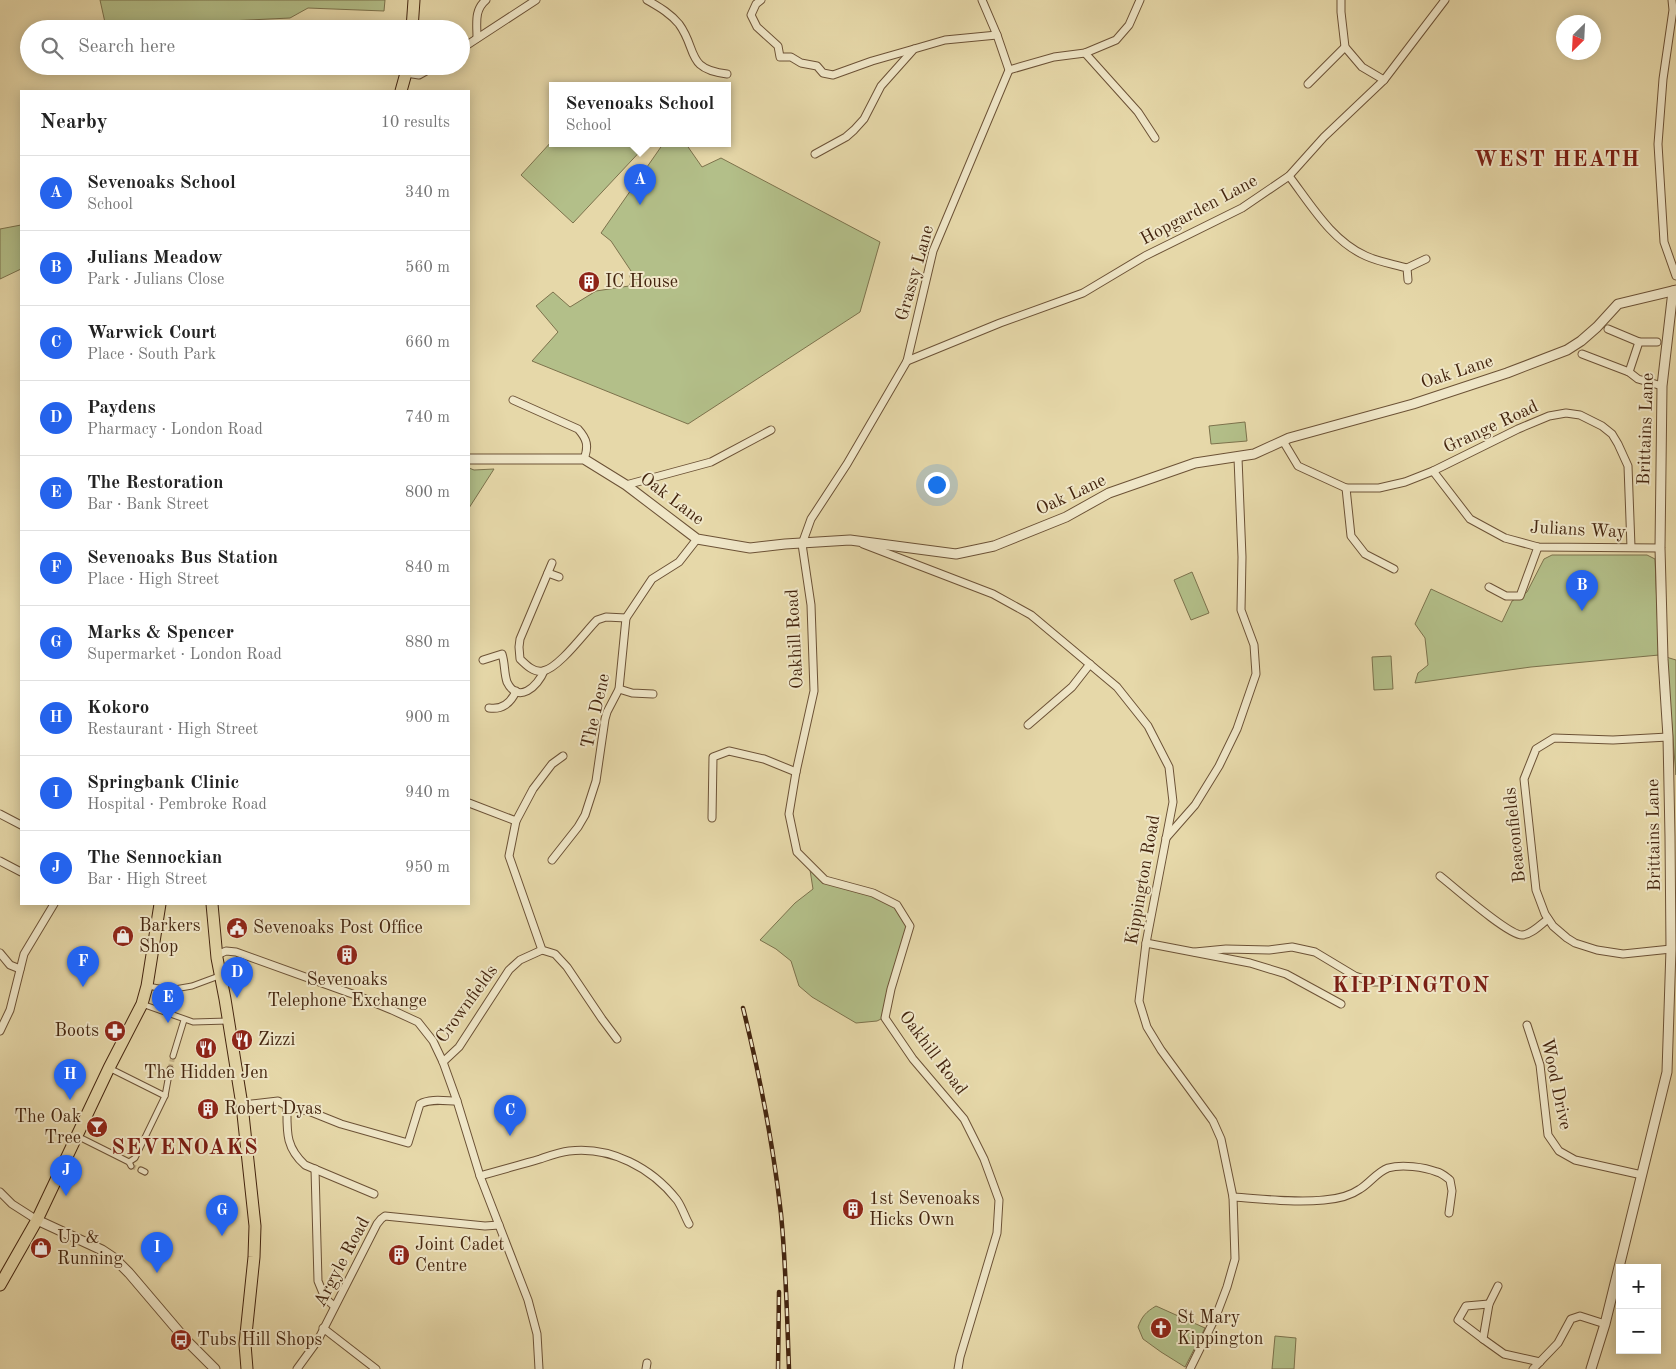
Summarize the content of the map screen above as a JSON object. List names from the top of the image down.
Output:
{
  "streets": {
    "street": [
      "Hopgarden Lane",
      "Grassy Lane",
      "Oak Lane",
      "Grange Road",
      "Brittains Lane",
      "Julians Way",
      "Oakhill Road",
      "The Dene",
      "Beaconfields",
      "Kippington Road",
      "Crownfields",
      "Wood Drive",
      "Argyle Road"
    ]
  },
  "crossings": [
    ["Hopgarden Lane", "Grassy Lane"],
    ["Grassy Lane", "Oak Lane"],
    ["Grassy Lane", "Oakhill Road"],
    ["Oak Lane", "Grange Road"],
    ["Oak Lane", "Brittains Lane"],
    ["Oak Lane", "Oakhill Road"],
    ["Oak Lane", "The Dene"],
    ["Oak Lane", "Kippington Road"],
    ["Grange Road", "Julians Way"],
    ["Brittains Lane", "Julians Way"],
    ["Brittains Lane", "Beaconfields"],
    ["Brittains Lane", "Wood Drive"]
  ],
  "districts": ["WEST HEATH", "KIPPINGTON", "SEVENOAKS"],
  "places": {
    "building": [
      "IC House",
      "Sevenoaks Telephone Exchange",
      "Robert Dyas",
      "1st Sevenoaks Hicks Own",
      "Joint Cadet Centre"
    ],
    "public building": ["Sevenoaks Post Office"],
    "shop": ["Barkers Shop", "Up & Running"],
    "pharmacy": ["Boots"],
    "restaurant": ["Zizzi", "The Hidden Jen"],
    "bar": ["The Oak Tree"],
    "church": ["St Mary Kippington"],
    "bus stop": ["Tubs Hill Shops"]
  },
  "north": "bottom left",
  "page": {
    "search": "Search here",
    "popup": ["Sevenoaks School", "School"],
    "heading": ["Nearby", "10 results"],
    "list": [
      {
        "mark": "A",
        "name": "Sevenoaks School",
        "note": "School",
        "value": "340 m"
      },
      {
        "mark": "B",
        "name": "Julians Meadow",
        "note": "Park · Julians Close",
        "value": "560 m"
      },
      {
        "mark": "C",
        "name": "Warwick Court",
        "note": "Place · South Park",
        "value": "660 m"
      },
      {
        "mark": "D",
        "name": "Paydens",
        "note": "Pharmacy · London Road",
        "value": "740 m"
      },
      {
        "mark": "E",
        "name": "The Restoration",
        "note": "Bar · Bank Street",
        "value": "800 m"
      },
      {
        "mark": "F",
        "name": "Sevenoaks Bus Station",
        "note": "Place · High Street",
        "value": "840 m"
      },
      {
        "mark": "G",
        "name": "Marks & Spencer",
        "note": "Supermarket · London Road",
        "value": "880 m"
      },
      {
        "mark": "H",
        "name": "Kokoro",
        "note": "Restaurant · High Street",
        "value": "900 m"
      },
      {
        "mark": "I",
        "name": "Springbank Clinic",
        "note": "Hospital · Pembroke Road",
        "value": "940 m"
      },
      {
        "mark": "J",
        "name": "The Sennockian",
        "note": "Bar · High Street",
        "value": "950 m"
      }
    ],
    "pins": [
      "A",
      "B",
      "F",
      "D",
      "E",
      "H",
      "C",
      "J",
      "G",
      "I"
    ],
    "map_buttons": ["+", "−"]
  }
}
